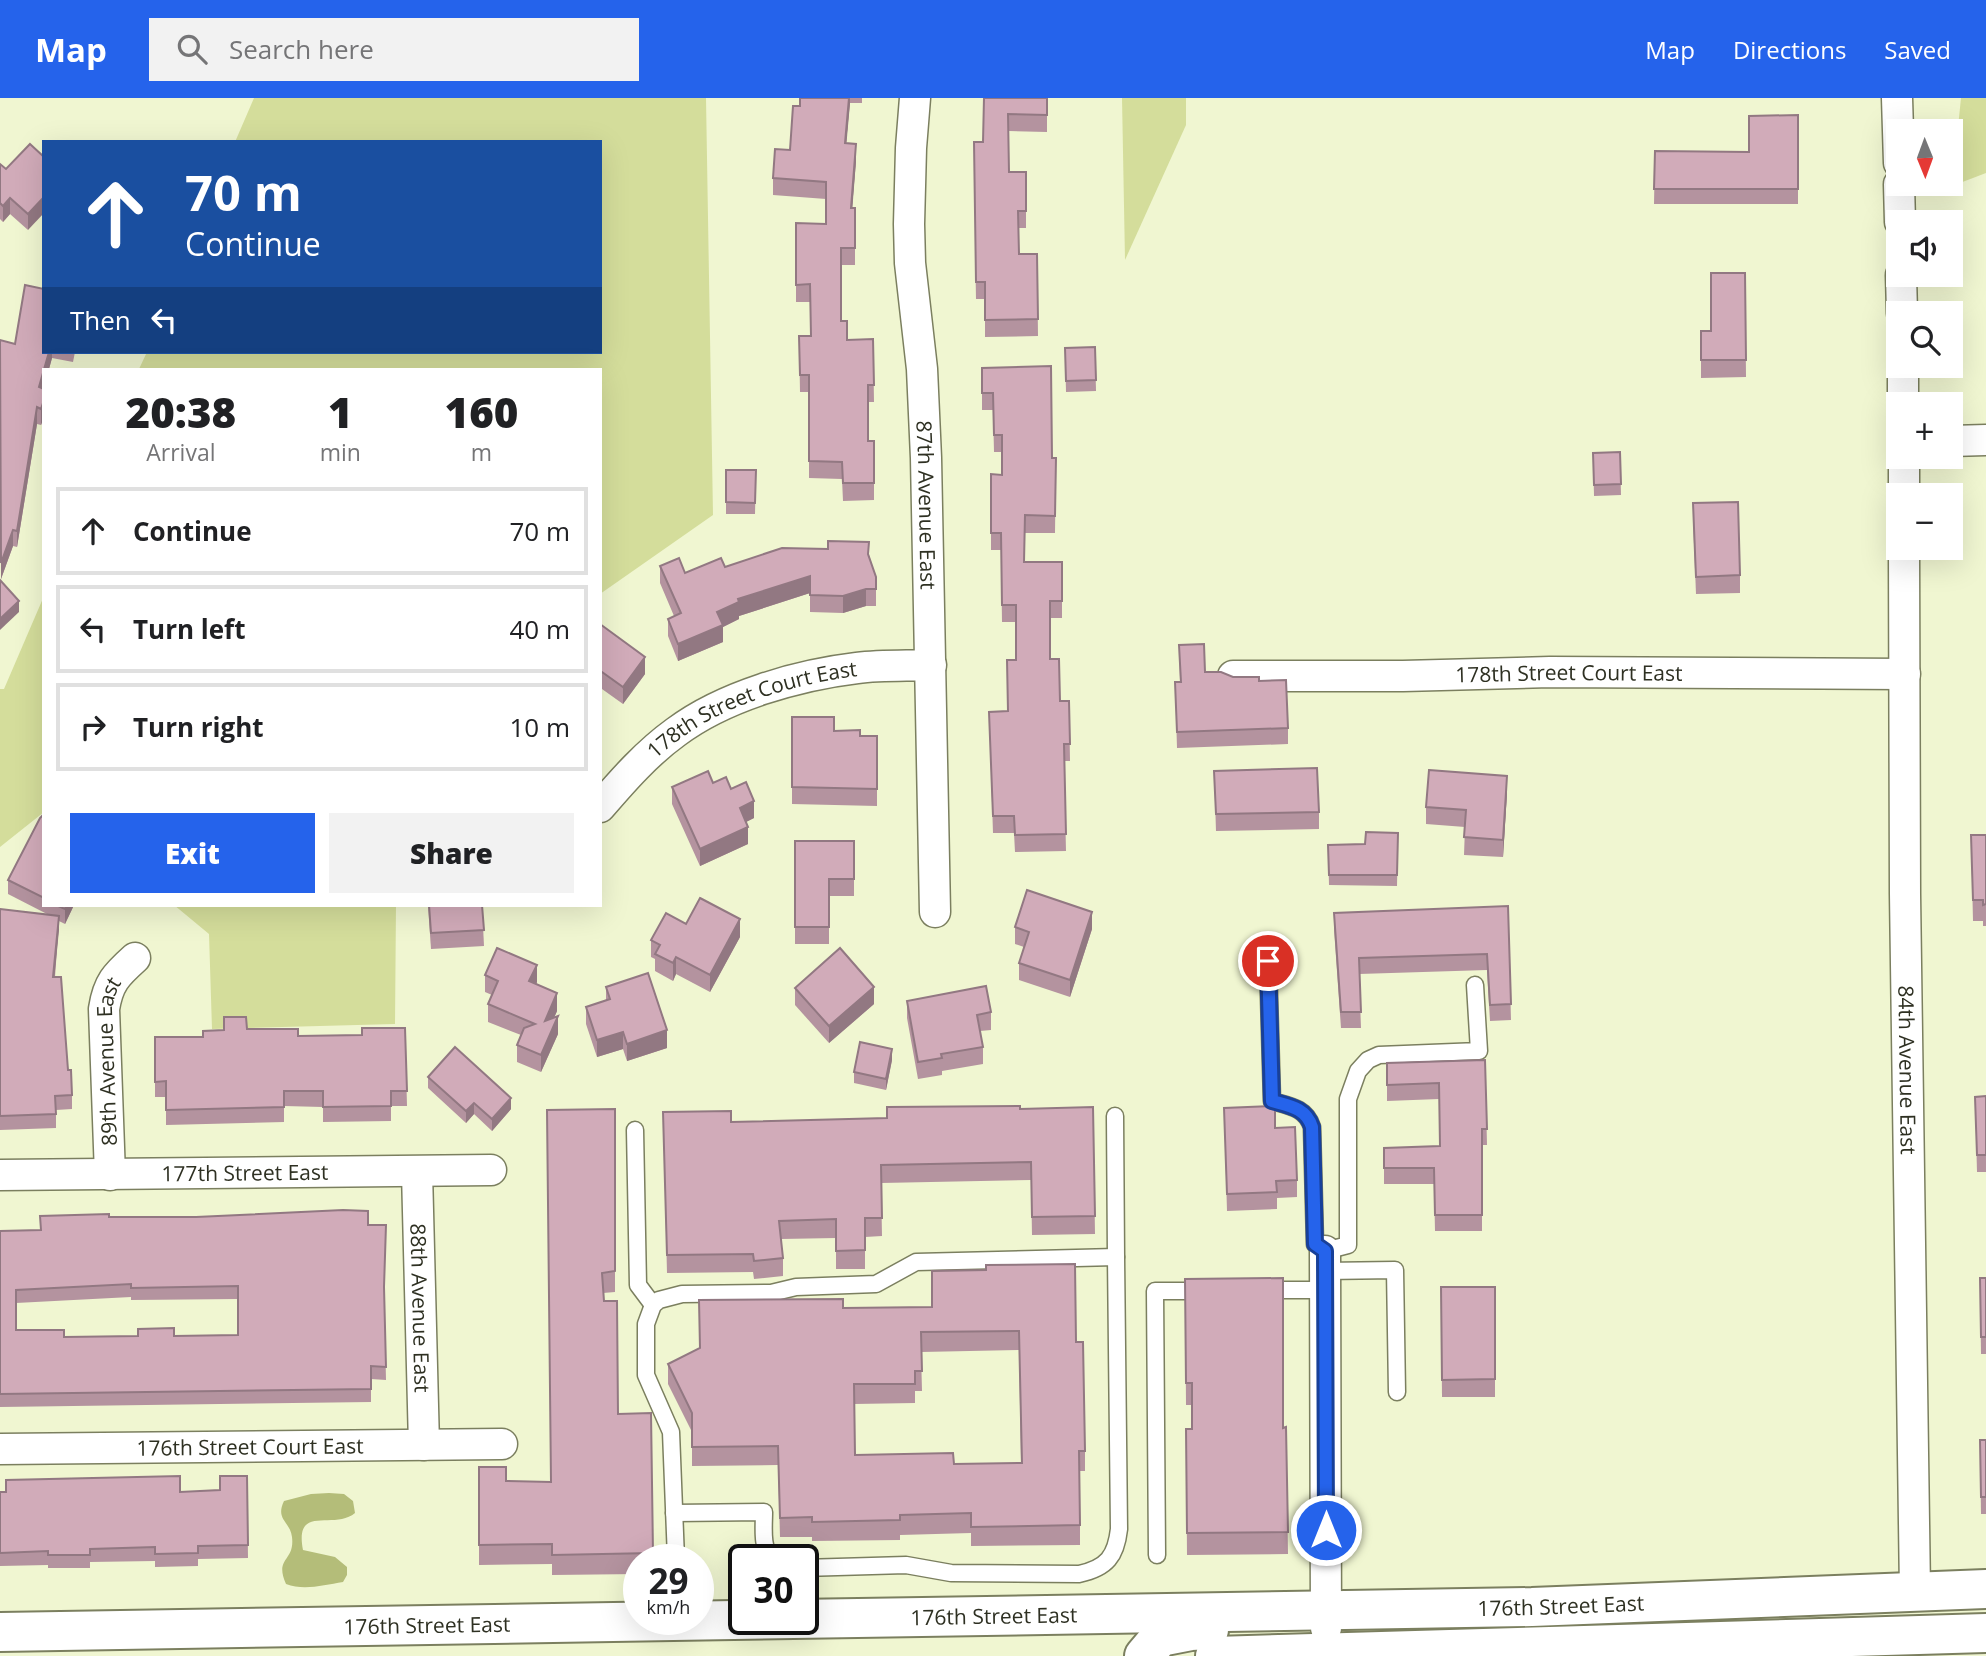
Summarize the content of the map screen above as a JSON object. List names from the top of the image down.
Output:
{
  "streets": {
    "main road": ["176th Street East"],
    "street": [
      "87th Avenue East",
      "178th Street Court East",
      "89th Avenue East",
      "84th Avenue East",
      "177th Street East",
      "88th Avenue East",
      "176th Street Court East"
    ]
  },
  "crossings": [
    ["87th Avenue East", "178th Street Court East"],
    ["178th Street Court East", "84th Avenue East"],
    ["89th Avenue East", "177th Street East"],
    ["84th Avenue East", "176th Street East"],
    ["177th Street East", "88th Avenue East"],
    ["88th Avenue East", "176th Street Court East"]
  ],
  "north": "bottom",
  "page": {
    "header": "Map",
    "search": "Search here",
    "nav": ["Map", "Directions", "Saved"],
    "map_buttons": ["+", "−"],
    "turn": ["70 m", "Continue"],
    "then": "Then",
    "eta": [
      "20:38",
      "Arrival",
      "1",
      "min",
      "160",
      "m"
    ],
    "list": [
      {
        "name": "Continue",
        "value": "70 m"
      },
      {
        "name": "Turn left",
        "value": "40 m"
      },
      {
        "name": "Turn right",
        "value": "10 m"
      }
    ],
    "buttons": ["Exit", "Share"],
    "speed": "29 km/h",
    "limit": "30"
  }
}
